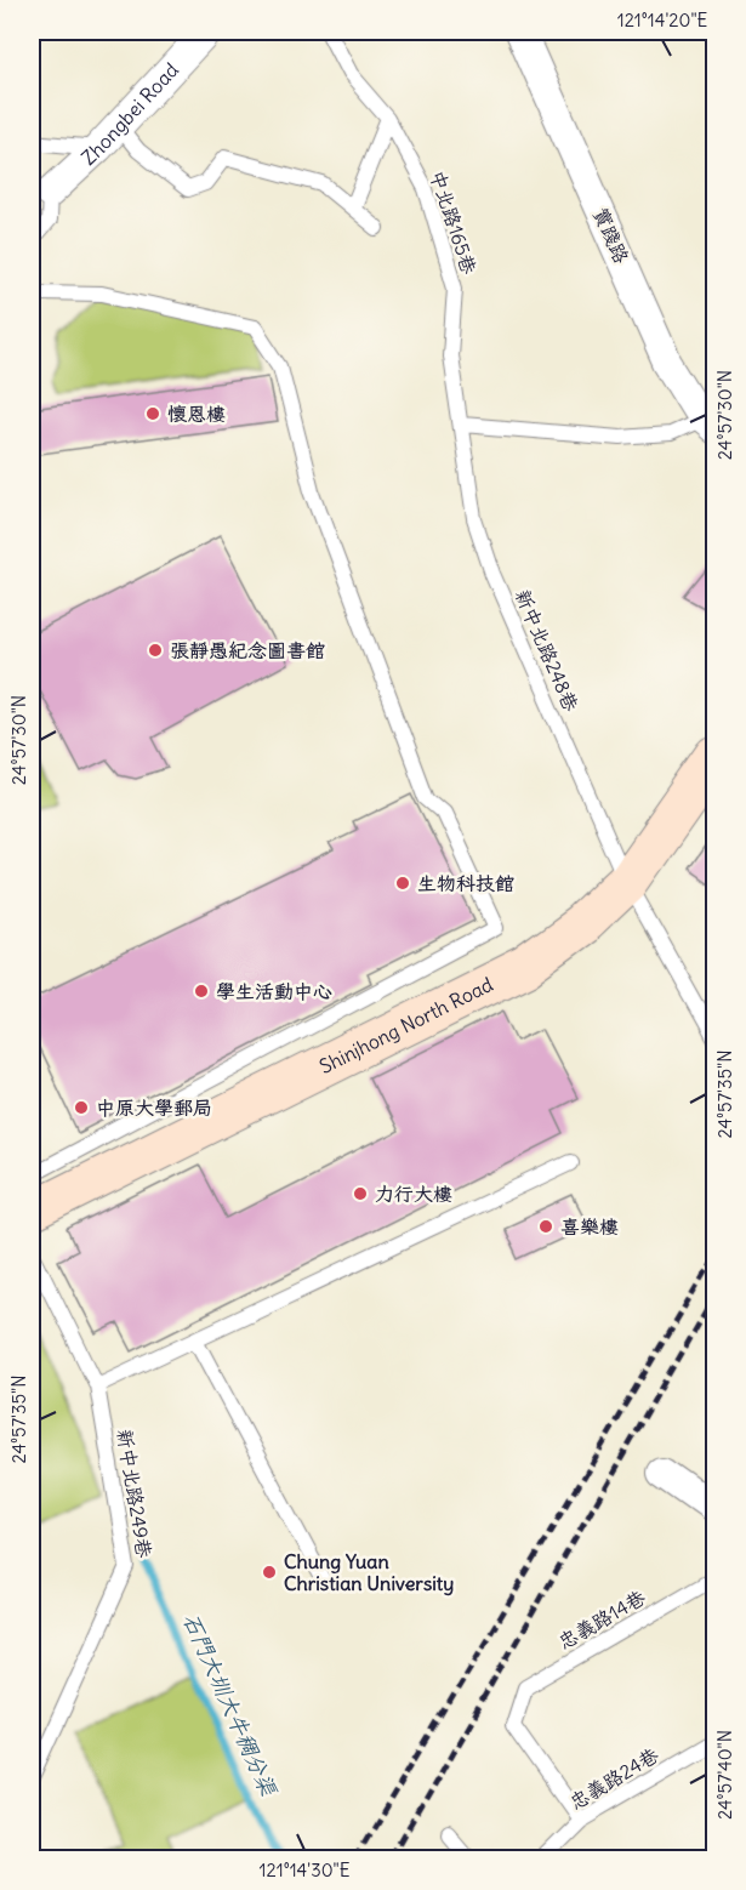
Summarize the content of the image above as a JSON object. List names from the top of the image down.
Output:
{
  "streets": {
    "street": ["Zhongbei Road", "實踐路", "Shinjhong North Road"],
    "lane": [
      "中北路165巷",
      "新中北路248巷",
      "新中北路249巷",
      "忠義路14巷",
      "忠義路24巷"
    ]
  },
  "crossings": [
    ["中北路165巷", "新中北路248巷"],
    ["新中北路248巷", "Shinjhong North Road"],
    ["忠義路14巷", "忠義路24巷"]
  ],
  "water": ["石門大圳大牛稠分渠"],
  "places": [
    "懷恩樓",
    "張靜愚紀念圖書館",
    "生物科技館",
    "學生活動中心",
    "中原大學郵局",
    "力行大樓",
    "喜樂樓",
    "Chung Yuan Christian University"
  ],
  "coordinates": [
    "121°14'20\"E",
    "24°57'30\"N",
    "24°57'35\"N",
    "24°57'40\"N",
    "121°14'30\"E"
  ]
}
